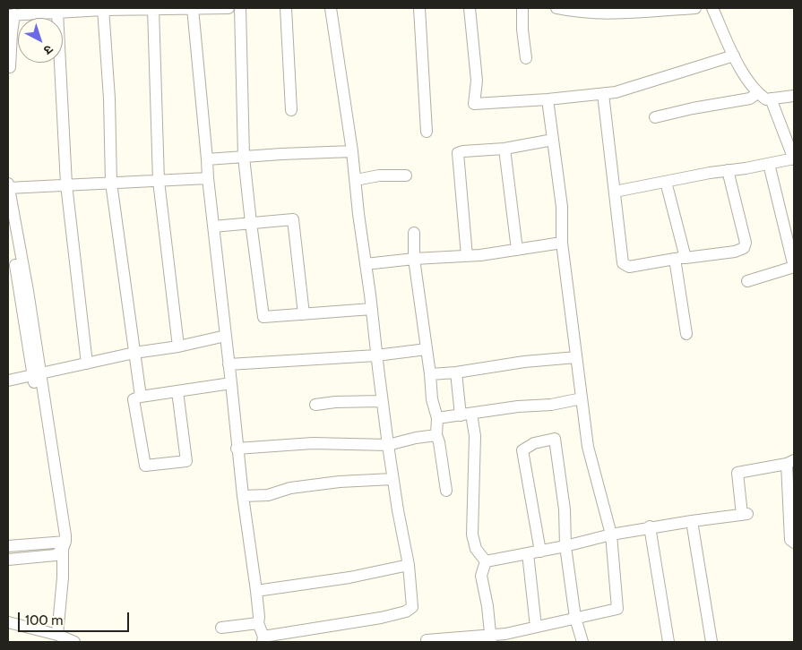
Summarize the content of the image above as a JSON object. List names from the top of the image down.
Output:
{
  "scale_bar": "100 m",
  "north": "bottom right"
}
